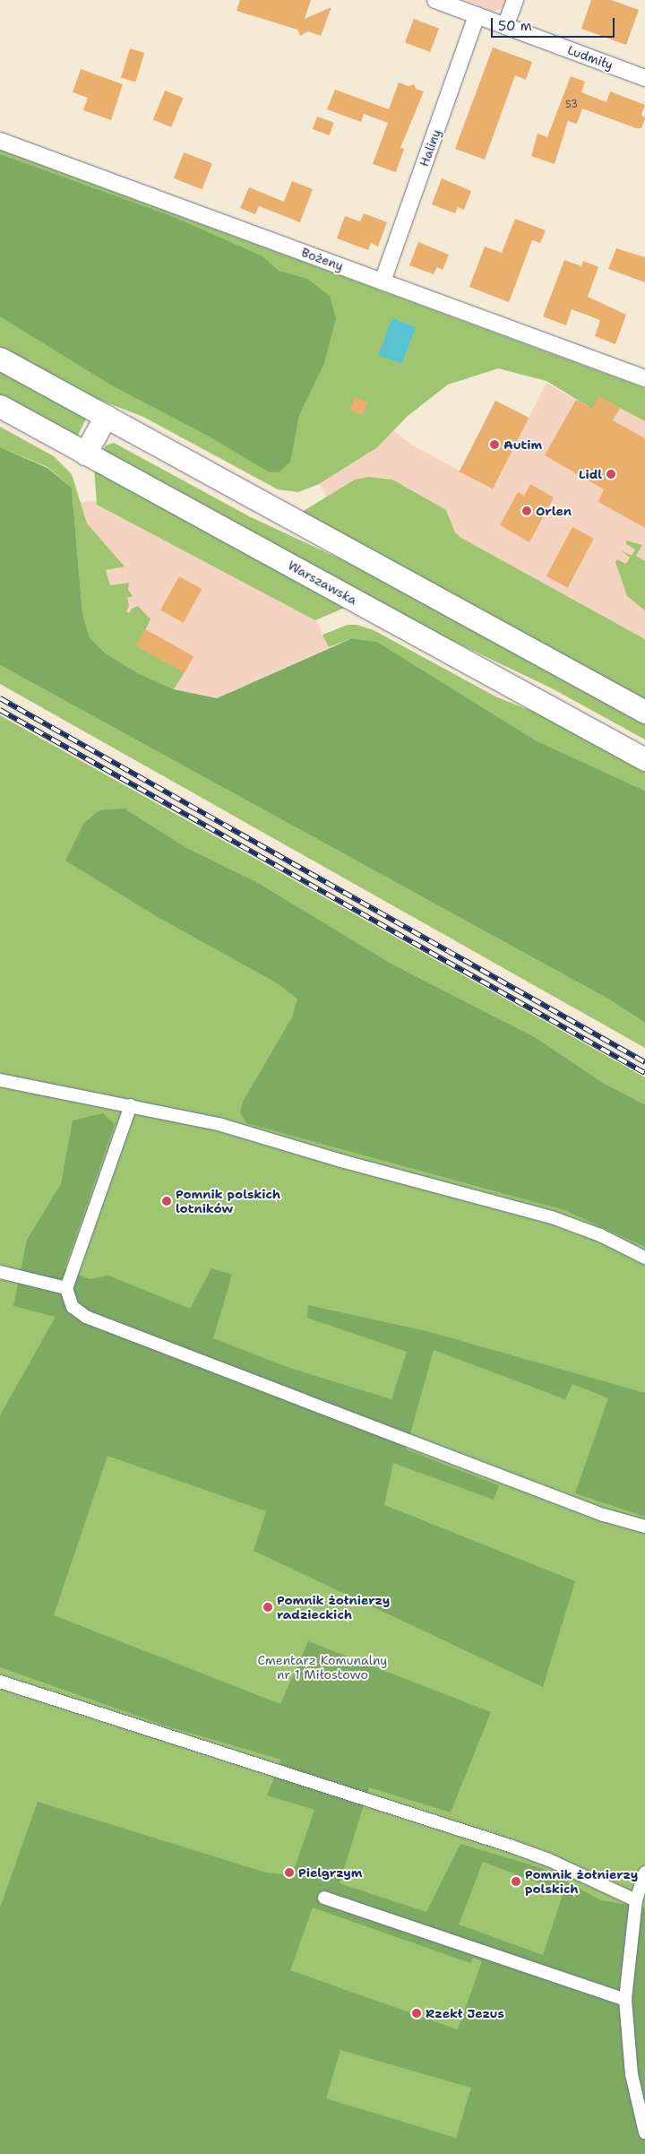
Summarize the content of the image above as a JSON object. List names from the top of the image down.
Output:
{
  "streets": {
    "main road": ["Warszawska"],
    "street": ["Ludmiły", "Haliny", "Bożeny"]
  },
  "crossings": [
    ["Ludmiły", "Haliny"],
    ["Haliny", "Bożeny"]
  ],
  "parks": ["Cmentarz Komunalny nr 1 Miłostowo"],
  "places": [
    "Autim",
    "Lidl",
    "Orlen",
    "Pomnik polskich lotników",
    "Pomnik żołnierzy radzieckich",
    "Pielgrzym",
    "Pomnik żołnierzy polskich",
    "Rzekł Jezus"
  ],
  "house_numbers": ["53"],
  "scale_bar": "50 m"
}
